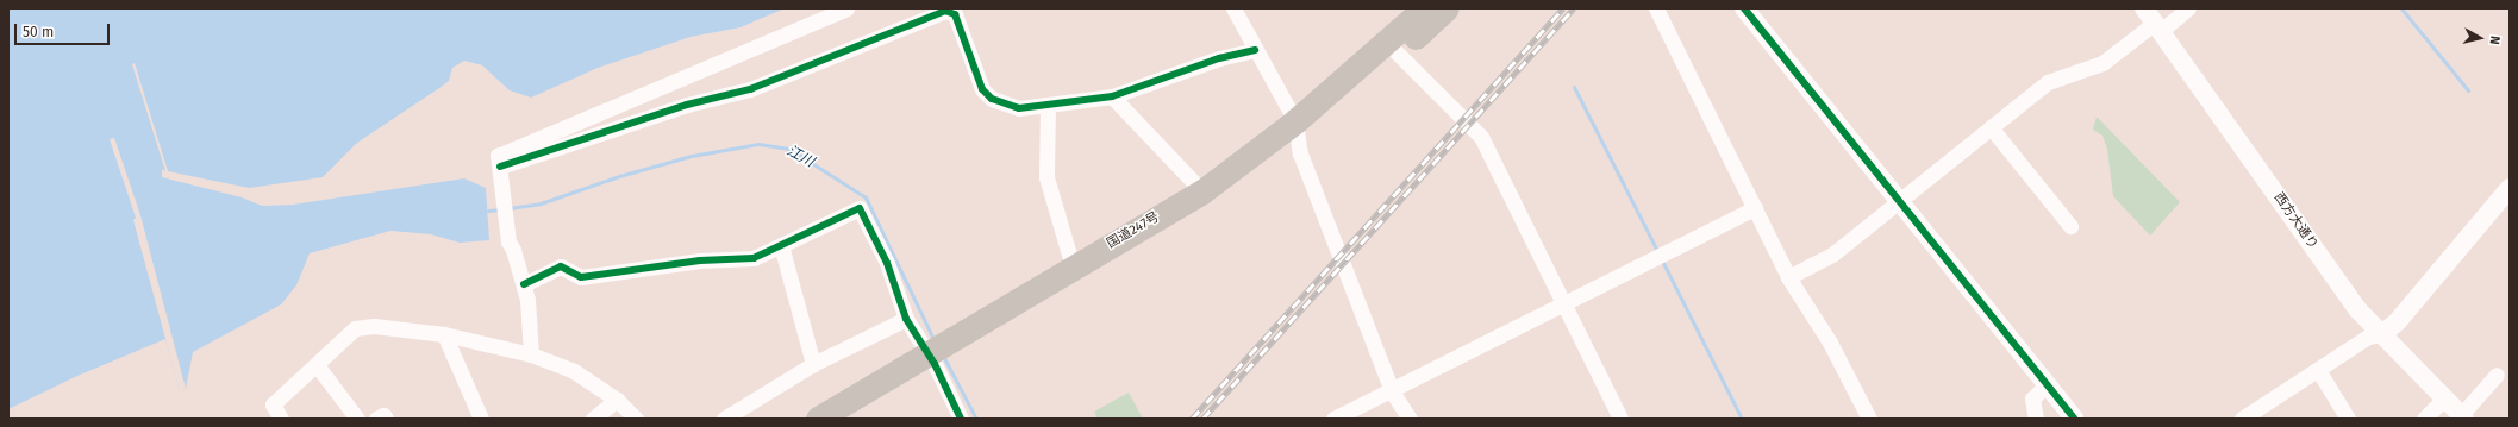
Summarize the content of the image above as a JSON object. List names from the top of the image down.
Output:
{
  "streets": {
    "highway": ["国道247号"],
    "street": ["西方大通り"]
  },
  "water": ["江川"],
  "scale_bar": "50 m",
  "north": "right"
}
